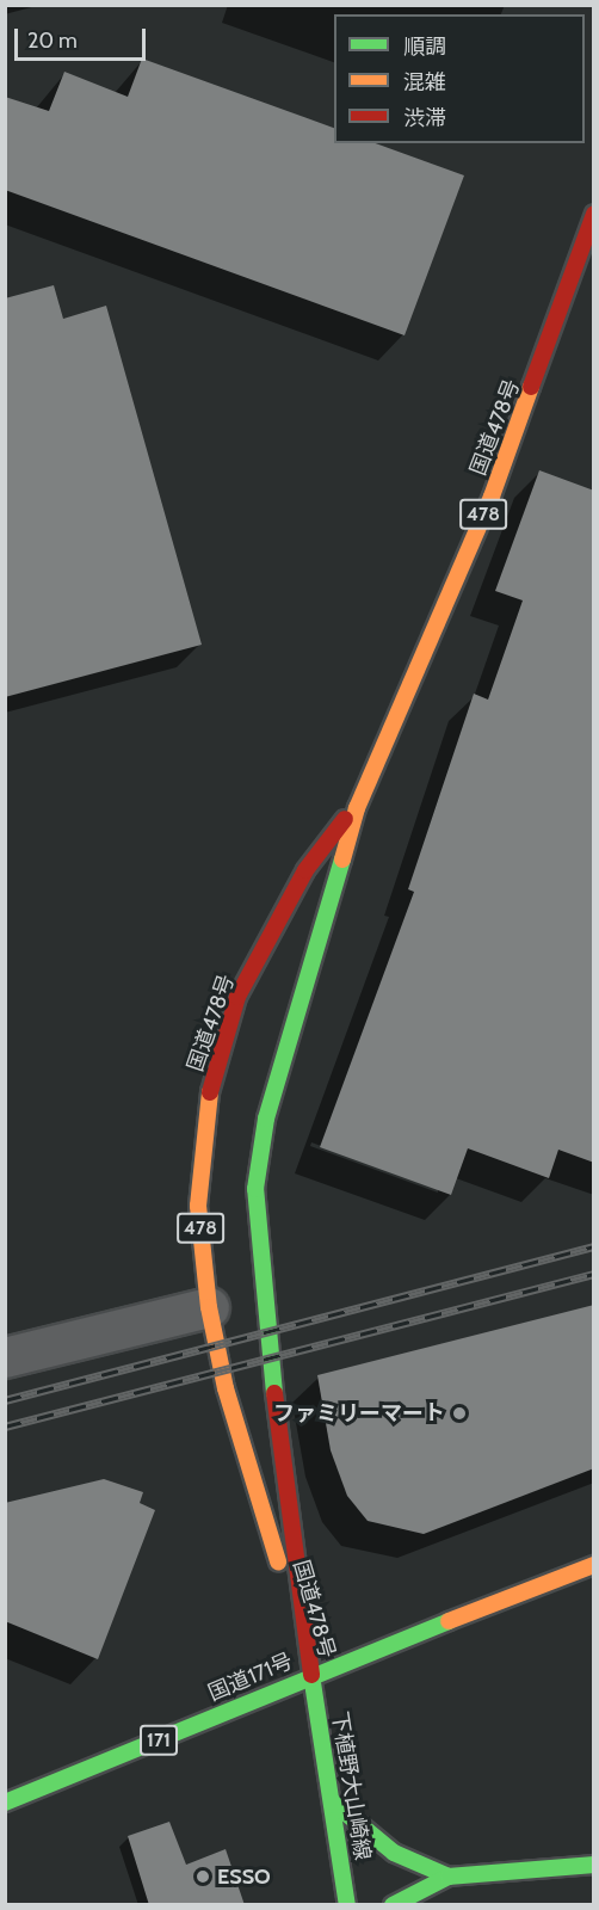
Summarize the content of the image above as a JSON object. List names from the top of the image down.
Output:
{
  "streets": {
    "main road": [
      "国道478号",
      "478",
      "国道171号",
      "171",
      "下植野大山崎線"
    ]
  },
  "crossings": [
    ["国道478号", "国道171号"],
    ["国道478号", "下植野大山崎線"],
    ["国道171号", "下植野大山崎線"]
  ],
  "places": ["ファミリーマート", "ESSO"],
  "legend": ["順調", "混雑", "渋滞"],
  "scale_bar": "20 m"
}
